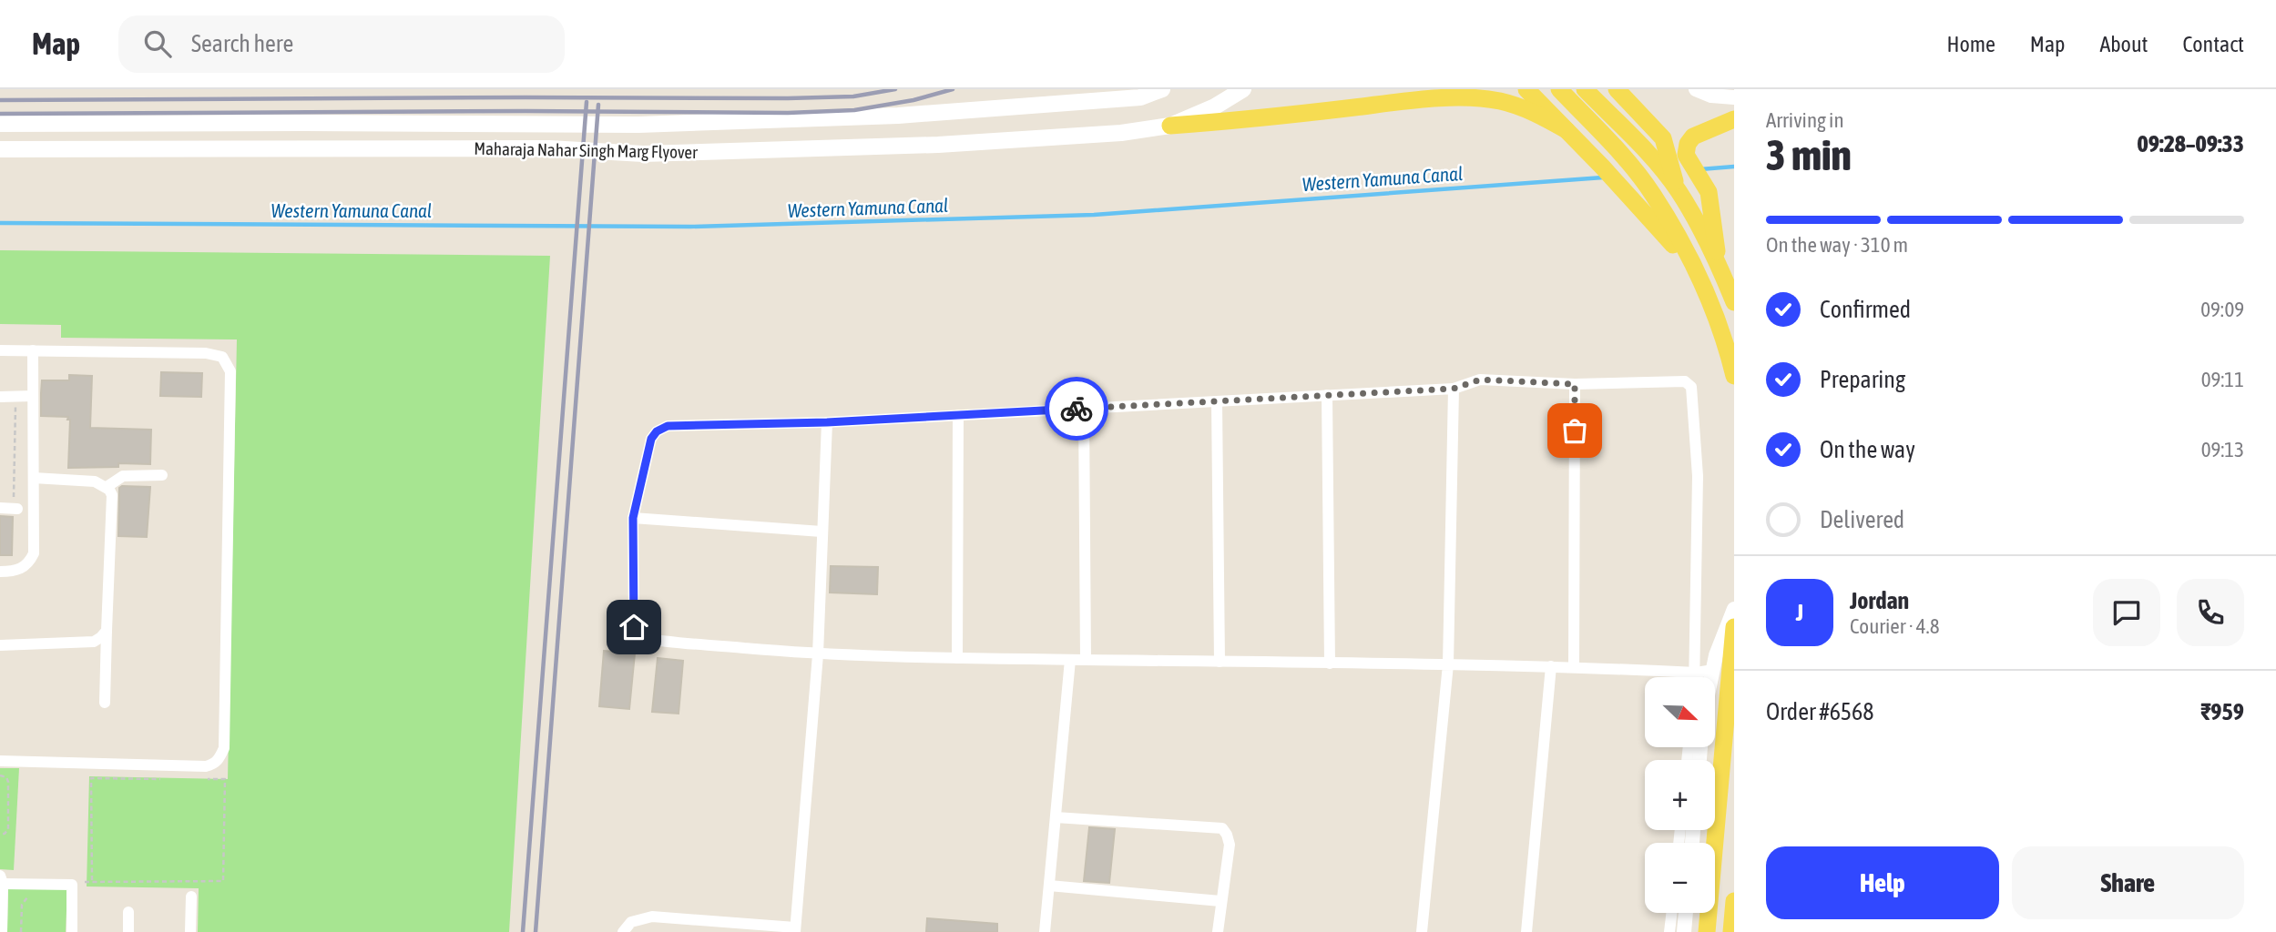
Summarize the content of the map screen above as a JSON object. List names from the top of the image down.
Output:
{
  "streets": {
    "main road": ["Maharaja Nahar Singh Marg Flyover"]
  },
  "water": ["Western Yamuna Canal"],
  "north": "bottom right",
  "page": {
    "header": "Map",
    "search": "Search here",
    "nav": [
      "Home",
      "Map",
      "About",
      "Contact"
    ],
    "heading": ["3 min", "Arriving in", "09:28–09:33"],
    "panel": [
      "Jordan",
      "Courier · 4.8",
      "Order #6568",
      "₹959"
    ],
    "bar": "On the way · 310 m",
    "list": [
      ["Confirmed", "09:09"],
      ["Preparing", "09:11"],
      ["On the way", "09:13"],
      "Delivered"
    ],
    "round": "J",
    "map_buttons": ["+", "−"],
    "buttons": ["Help", "Share"]
  }
}
